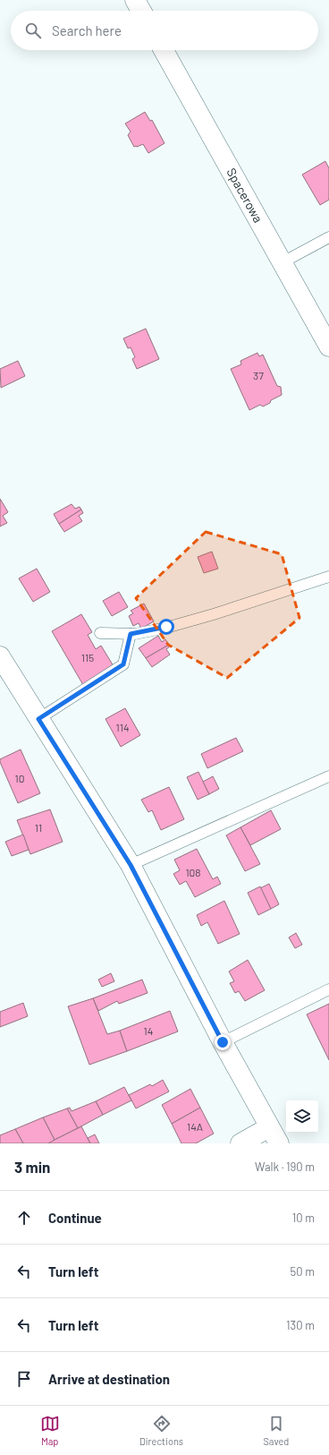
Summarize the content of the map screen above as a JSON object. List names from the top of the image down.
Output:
{
  "streets": {
    "main road": ["Spacerowa"]
  },
  "house_numbers": [
    "37",
    "115",
    "114",
    "10",
    "11",
    "108",
    "14",
    "14A"
  ],
  "page": {
    "search": "Search here",
    "heading": ["3 min", "Walk · 190 m"],
    "list": [
      ["Continue", "10 m"],
      ["Turn left", "50 m"],
      ["Turn left", "130 m"],
      "Arrive at destination"
    ],
    "nav": ["Map", "Directions", "Saved"]
  }
}
